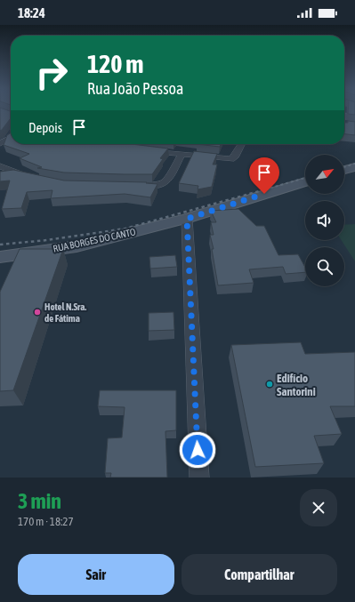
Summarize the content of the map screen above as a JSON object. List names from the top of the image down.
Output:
{
  "streets": {
    "main road": ["RUA BORGES DO CANTO"]
  },
  "places": ["Hotel N.Sra. de Fátima", "Edifício Santorini"],
  "north": "top right",
  "page": {
    "status": "18:24",
    "turn": ["120 m", "Rua João Pessoa"],
    "then": "Depois",
    "heading": ["3 min", "170 m · 18:27"],
    "buttons": ["Sair", "Compartilhar"]
  }
}
